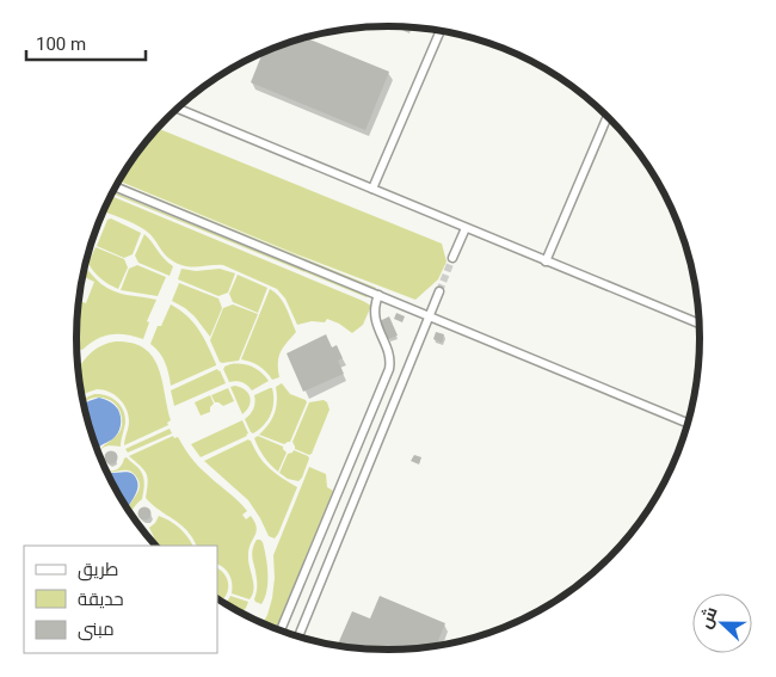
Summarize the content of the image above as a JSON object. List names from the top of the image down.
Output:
{
  "legend": ["طريق", "حديقة", "مبنى"],
  "scale_bar": "100 m",
  "north": "left"
}
